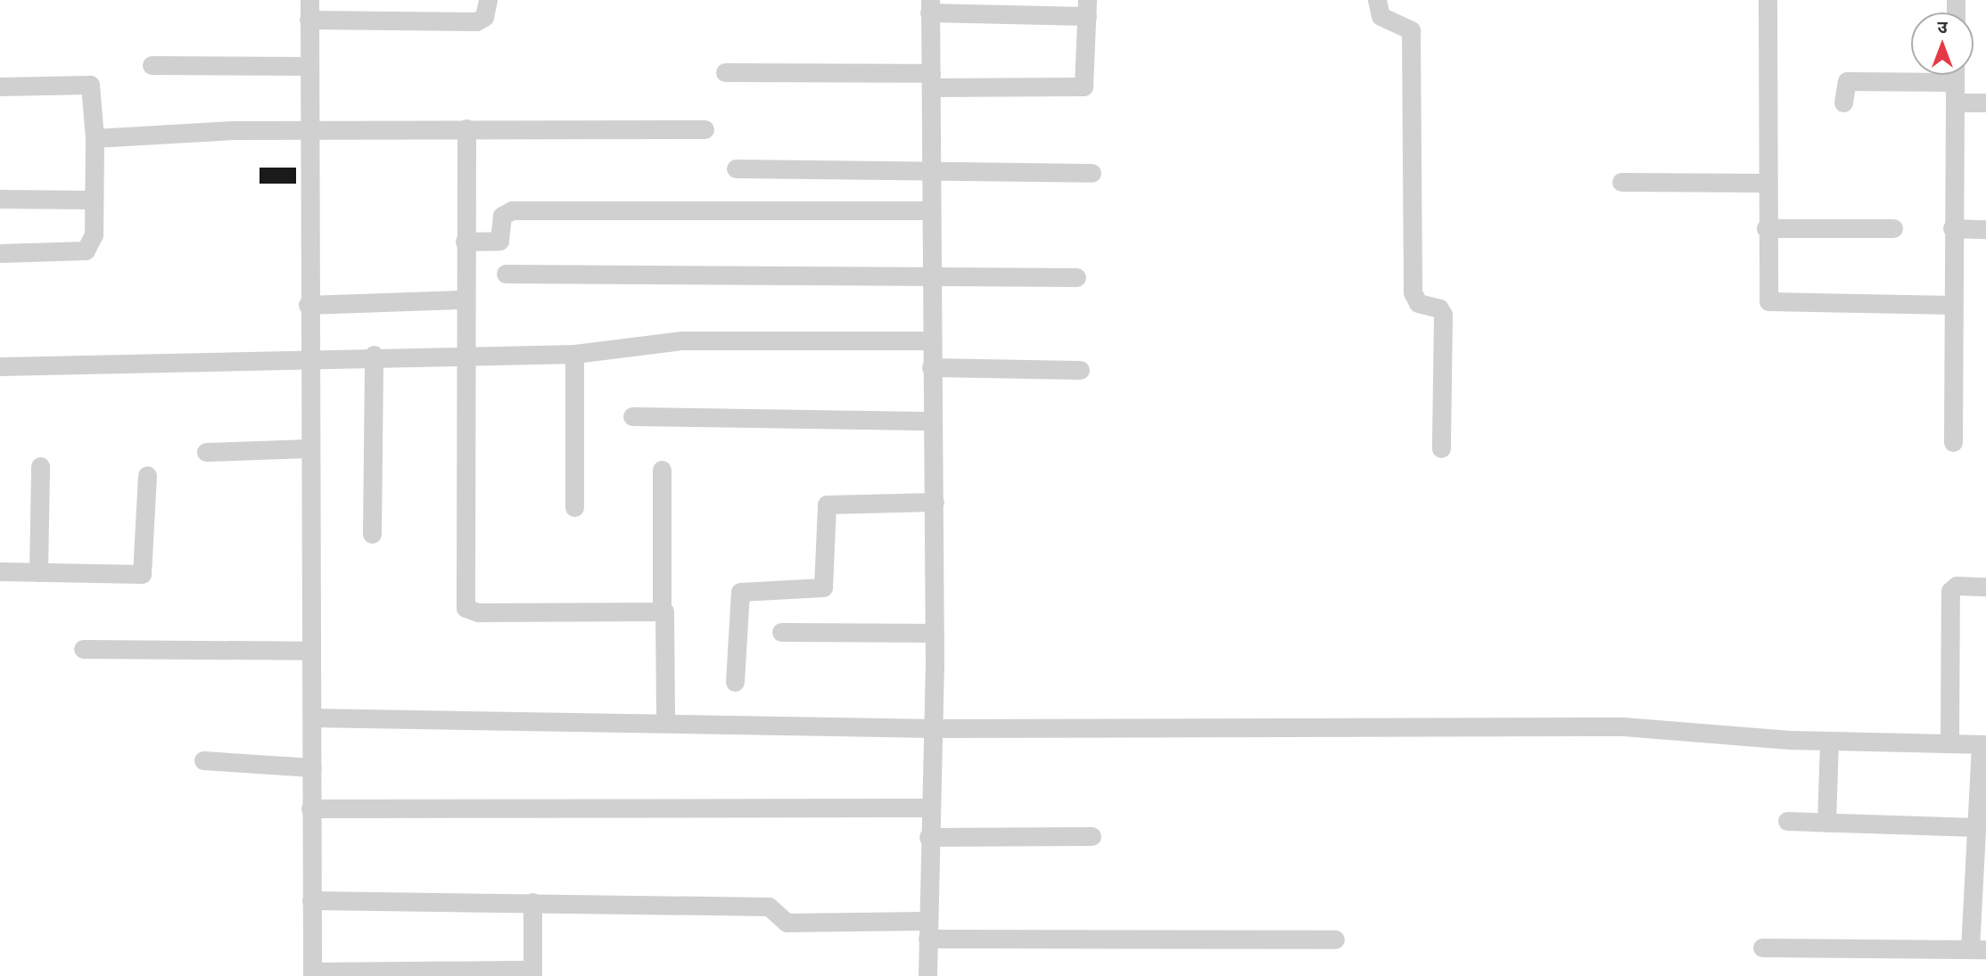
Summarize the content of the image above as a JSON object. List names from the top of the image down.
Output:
{
  "north": "top"
}
